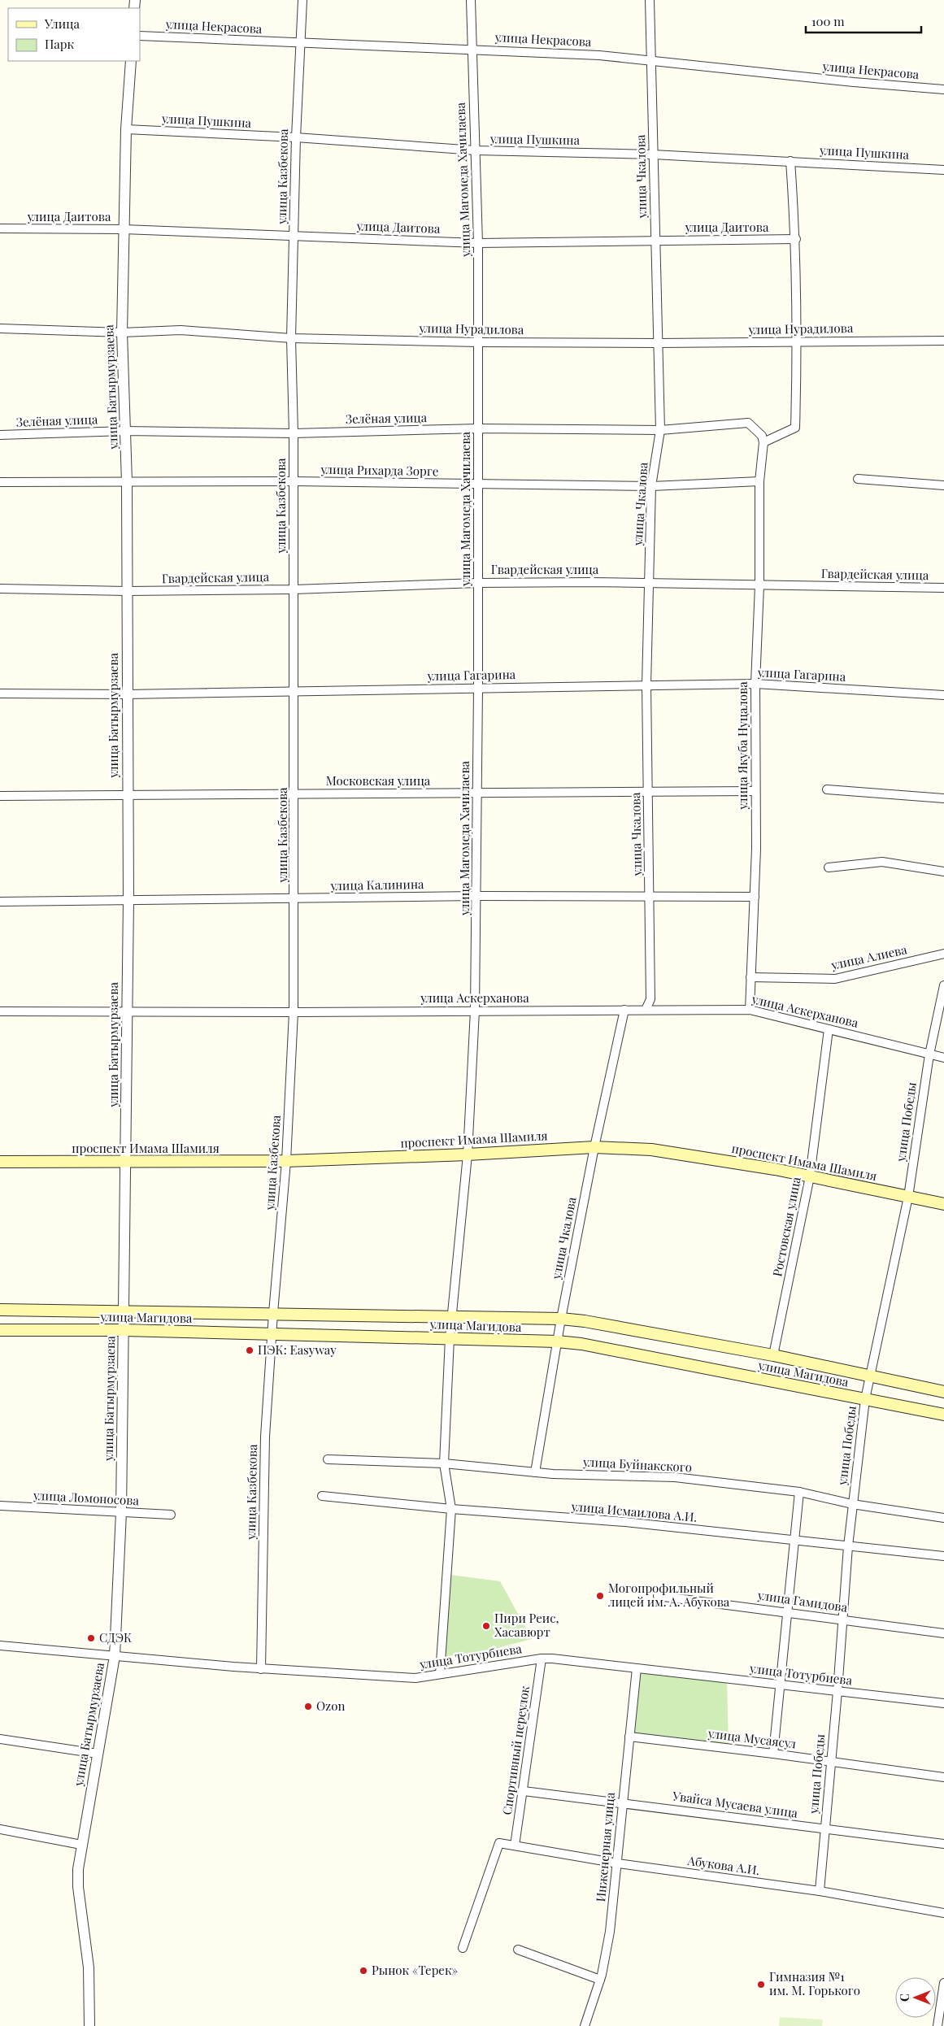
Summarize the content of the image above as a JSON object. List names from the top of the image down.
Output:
{
  "streets": {
    "main road": ["проспект Имама Шамиля", "улица Магидова"],
    "street": [
      "улица Некрасова",
      "улица Пушкина",
      "улица Казбекова",
      "улица Чкалова",
      "улица Магомеда Хачилаева",
      "улица Даитова",
      "улица Нурадилова",
      "улица Батырмурзаева",
      "Зелёная улица",
      "улица Рихарда Зорге",
      "Гвардейская улица",
      "улица Гагарина",
      "улица Якуба Нуцалова",
      "Московская улица",
      "улица Калинина",
      "улица Алиева",
      "улица Аскерханова",
      "улица Победы",
      "Ростовская улица",
      "улица Буйнакского",
      "улица Ломоносова",
      "улица Исмаилова А.И.",
      "улица Гамидова",
      "улица Тотурбиева",
      "улица Мусаясул",
      "Спортивный переулок",
      "Увайса Мусаева улица",
      "Инженерная улица",
      "Абукова А.И."
    ]
  },
  "crossings": [
    ["улица Некрасова", "улица Казбекова"],
    ["улица Некрасова", "улица Чкалова"],
    ["улица Некрасова", "улица Магомеда Хачилаева"],
    ["улица Пушкина", "улица Казбекова"],
    ["улица Пушкина", "улица Чкалова"],
    ["улица Пушкина", "улица Магомеда Хачилаева"],
    ["улица Пушкина", "улица Батырмурзаева"],
    ["улица Казбекова", "улица Даитова"],
    ["улица Казбекова", "улица Нурадилова"],
    ["улица Казбекова", "Зелёная улица"],
    ["улица Казбекова", "улица Рихарда Зорге"],
    ["улица Казбекова", "Гвардейская улица"],
    ["улица Казбекова", "улица Гагарина"],
    ["улица Казбекова", "Московская улица"],
    ["улица Казбекова", "улица Калинина"],
    ["улица Казбекова", "улица Аскерханова"],
    ["улица Казбекова", "проспект Имама Шамиля"],
    ["улица Казбекова", "улица Магидова"],
    ["улица Казбекова", "улица Тотурбиева"],
    ["улица Чкалова", "улица Даитова"],
    ["улица Чкалова", "улица Нурадилова"],
    ["улица Чкалова", "Зелёная улица"],
    ["улица Чкалова", "улица Рихарда Зорге"],
    ["улица Чкалова", "Гвардейская улица"],
    ["улица Чкалова", "улица Гагарина"],
    ["улица Чкалова", "Московская улица"],
    ["улица Чкалова", "улица Калинина"],
    ["улица Чкалова", "улица Аскерханова"],
    ["улица Чкалова", "проспект Имама Шамиля"],
    ["улица Чкалова", "улица Магидова"],
    ["улица Чкалова", "улица Буйнакского"],
    ["улица Магомеда Хачилаева", "улица Даитова"],
    ["улица Магомеда Хачилаева", "улица Нурадилова"],
    ["улица Магомеда Хачилаева", "Зелёная улица"],
    ["улица Магомеда Хачилаева", "улица Рихарда Зорге"],
    ["улица Магомеда Хачилаева", "Гвардейская улица"],
    ["улица Магомеда Хачилаева", "улица Гагарина"],
    ["улица Магомеда Хачилаева", "Московская улица"],
    ["улица Магомеда Хачилаева", "улица Калинина"],
    ["улица Магомеда Хачилаева", "улица Аскерханова"],
    ["улица Магомеда Хачилаева", "проспект Имама Шамиля"],
    ["улица Магомеда Хачилаева", "улица Магидова"],
    ["улица Магомеда Хачилаева", "улица Буйнакского"],
    ["улица Магомеда Хачилаева", "улица Исмаилова А.И."],
    ["улица Магомеда Хачилаева", "улица Тотурбиева"],
    ["улица Даитова", "улица Батырмурзаева"],
    ["улица Нурадилова", "улица Батырмурзаева"],
    ["улица Батырмурзаева", "Зелёная улица"],
    ["улица Батырмурзаева", "улица Рихарда Зорге"],
    ["улица Батырмурзаева", "Гвардейская улица"],
    ["улица Батырмурзаева", "улица Гагарина"],
    ["улица Батырмурзаева", "Московская улица"],
    ["улица Батырмурзаева", "улица Калинина"],
    ["улица Батырмурзаева", "улица Аскерханова"],
    ["улица Батырмурзаева", "проспект Имама Шамиля"],
    ["улица Батырмурзаева", "улица Магидова"],
    ["улица Батырмурзаева", "улица Ломоносова"],
    ["улица Батырмурзаева", "улица Тотурбиева"],
    ["Зелёная улица", "улица Якуба Нуцалова"],
    ["улица Рихарда Зорге", "улица Якуба Нуцалова"],
    ["Гвардейская улица", "улица Якуба Нуцалова"],
    ["улица Гагарина", "улица Якуба Нуцалова"],
    ["улица Якуба Нуцалова", "Московская улица"],
    ["улица Якуба Нуцалова", "улица Калинина"],
    ["улица Якуба Нуцалова", "улица Алиева"],
    ["улица Якуба Нуцалова", "улица Аскерханова"],
    ["улица Аскерханова", "улица Победы"],
    ["улица Аскерханова", "Ростовская улица"],
    ["улица Победы", "проспект Имама Шамиля"],
    ["улица Победы", "улица Магидова"],
    ["улица Победы", "улица Буйнакского"],
    ["улица Победы", "улица Исмаилова А.И."],
    ["улица Победы", "улица Гамидова"],
    ["улица Победы", "улица Тотурбиева"],
    ["улица Победы", "улица Мусаясул"],
    ["улица Победы", "Увайса Мусаева улица"],
    ["улица Победы", "Абукова А.И."],
    ["проспект Имама Шамиля", "Ростовская улица"],
    ["Ростовская улица", "улица Магидова"],
    ["улица Тотурбиева", "Спортивный переулок"],
    ["улица Тотурбиева", "Инженерная улица"],
    ["улица Мусаясул", "Инженерная улица"],
    ["Спортивный переулок", "Увайса Мусаева улица"],
    ["Спортивный переулок", "Абукова А.И."],
    ["Увайса Мусаева улица", "Инженерная улица"],
    ["Инженерная улица", "Абукова А.И."]
  ],
  "places": [
    "ПЭК: Easyway",
    "Могопрофильный лицей им. А. Абукова",
    "Пири Реис, Хасавюрт",
    "СДЭК",
    "Ozon",
    "Рынок «Терек»",
    "Гимназия №1 им. М. Горького"
  ],
  "legend": ["Улица", "Парк"],
  "scale_bar": "100 m",
  "north": "left"
}
